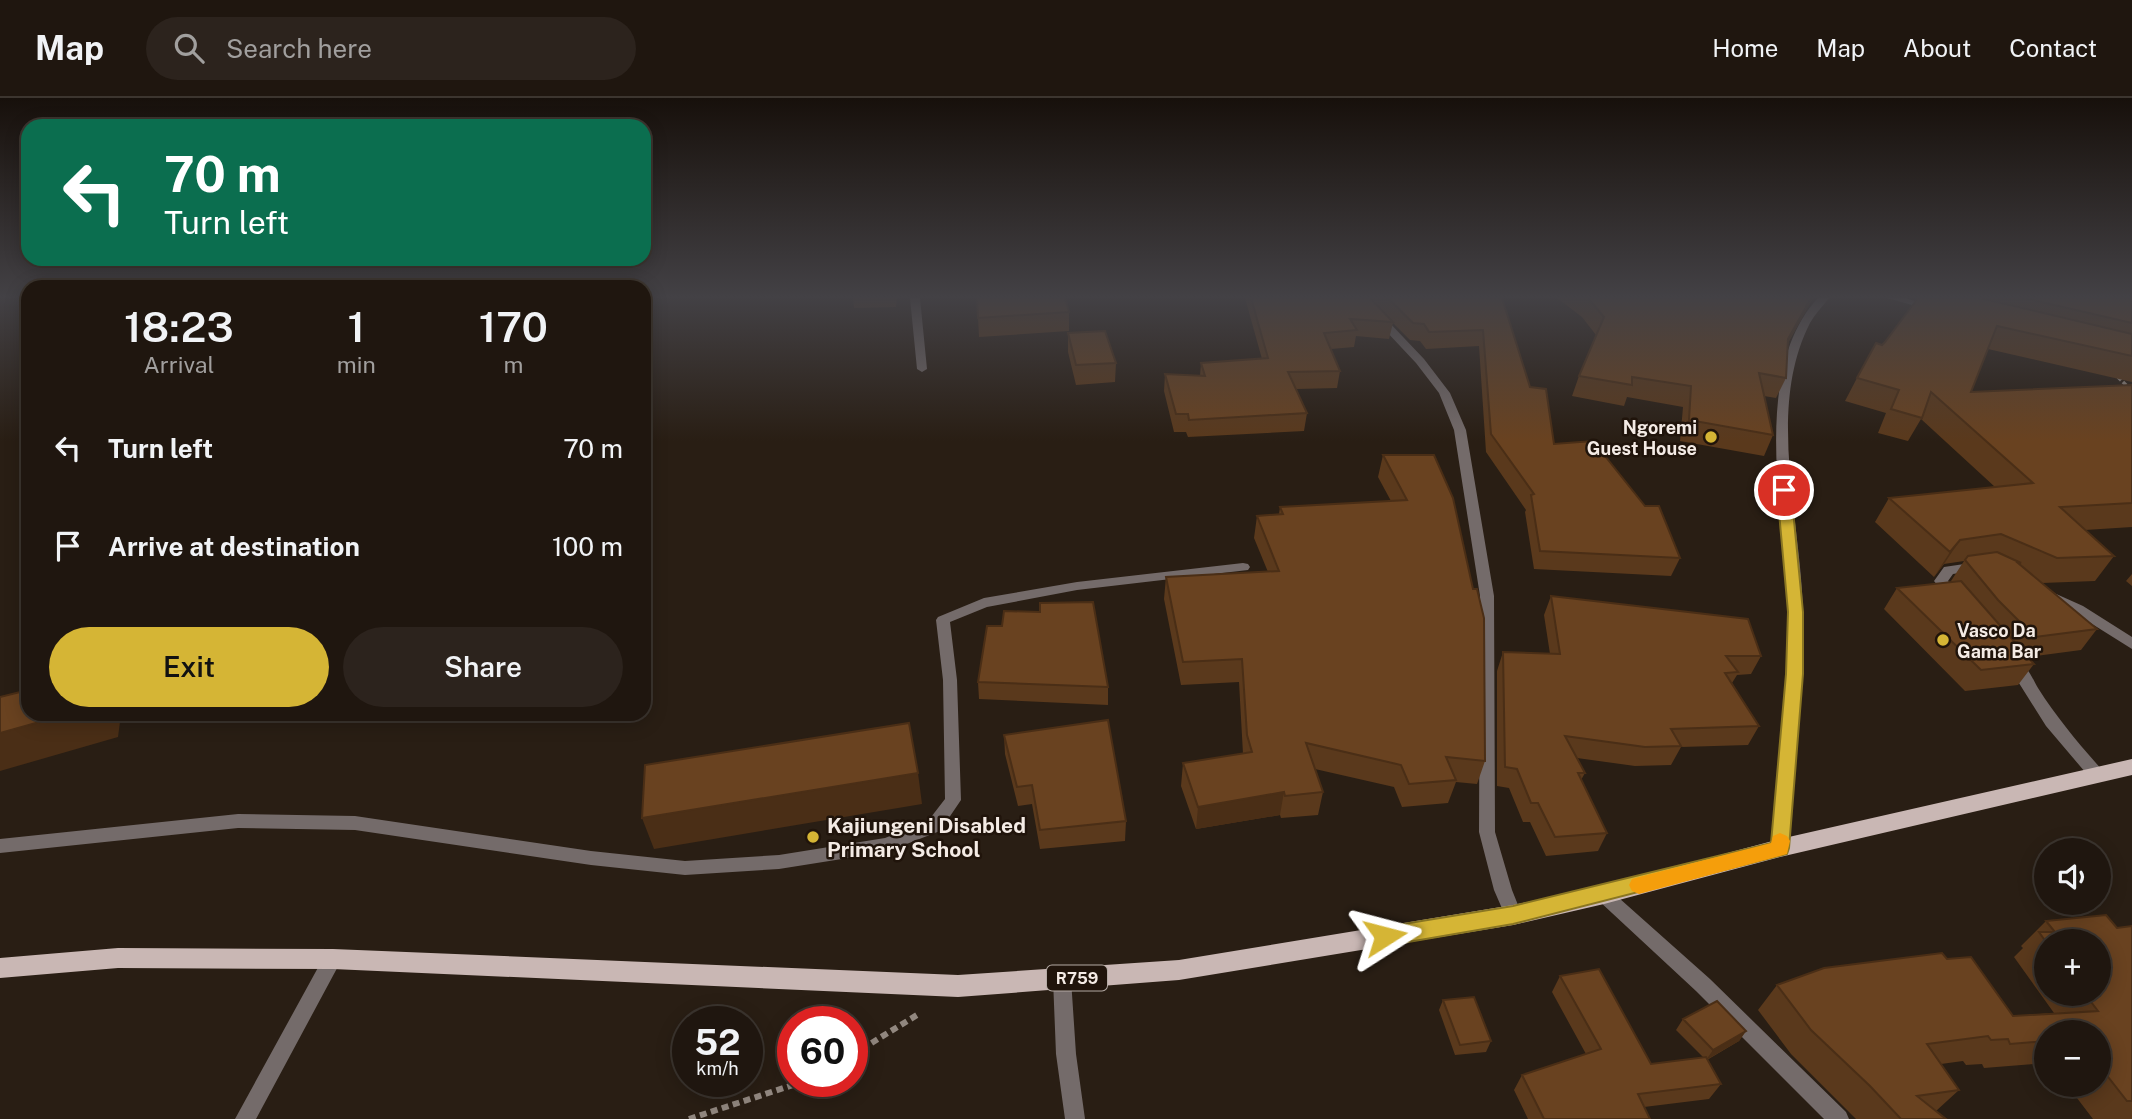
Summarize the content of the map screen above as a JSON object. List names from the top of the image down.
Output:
{
  "streets": {
    "main road": ["R759"]
  },
  "places": ["Ngoremi Guest House", "Vasco Da Gama Bar", "Kajiungeni Disabled Primary School"],
  "page": {
    "header": "Map",
    "search": "Search here",
    "nav": [
      "Home",
      "Map",
      "About",
      "Contact"
    ],
    "turn": ["70 m", "Turn left"],
    "eta": [
      "18:23",
      "Arrival",
      "1",
      "min",
      "170",
      "m"
    ],
    "list": [
      {
        "name": "Turn left",
        "value": "70 m"
      },
      {
        "name": "Arrive at destination",
        "value": "100 m"
      }
    ],
    "buttons": ["Exit", "Share"],
    "map_buttons": ["+", "−"],
    "speed": "52 km/h",
    "limit": "60"
  }
}
